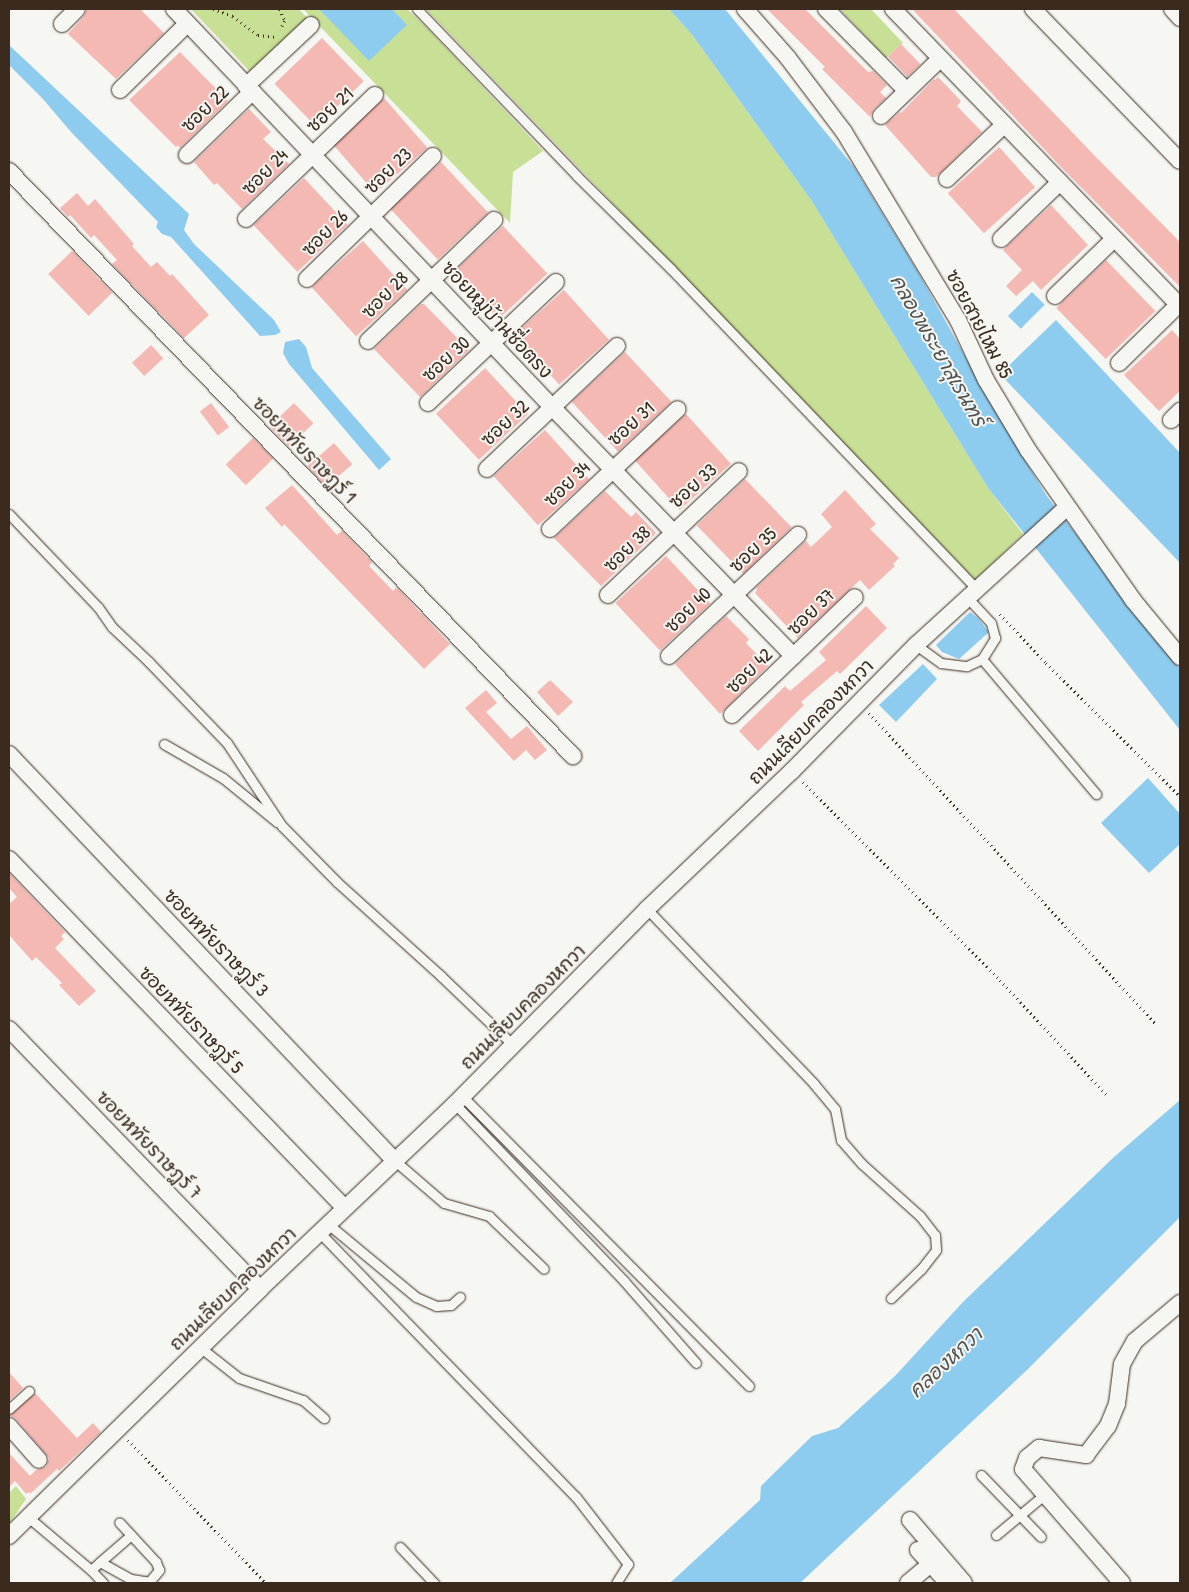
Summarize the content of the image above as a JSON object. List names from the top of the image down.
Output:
{
  "streets": {
    "street": [
      "ซอย 22",
      "ซอย 21",
      "ซอย 23",
      "ซอย 24",
      "ซอย 26",
      "ซอย 28",
      "ซอยหมู่บ้านซื่อตรง",
      "ซอยสายไหม 85",
      "ซอย 30",
      "ซอย 32",
      "ซอย 31",
      "ซอยหทัยราษฎร์ 1",
      "ซอย 34",
      "ซอย 33",
      "ซอย 38",
      "ซอย 35",
      "ซอย 40",
      "ซอย 37",
      "ซอย 42",
      "ถนนเลียบคลองหกวา",
      "ซอยหทัยราษฎร์ 3",
      "ซอยหทัยราษฎร์ 5",
      "ซอยหทัยราษฎร์ 7"
    ]
  },
  "crossings": [
    ["ซอย 22", "ซอยหมู่บ้านซื่อตรง"],
    ["ซอย 21", "ซอย 24"],
    ["ซอย 21", "ซอยหมู่บ้านซื่อตรง"],
    ["ซอย 23", "ซอย 26"],
    ["ซอย 23", "ซอยหมู่บ้านซื่อตรง"],
    ["ซอย 24", "ซอยหมู่บ้านซื่อตรง"],
    ["ซอย 26", "ซอยหมู่บ้านซื่อตรง"],
    ["ซอย 28", "ซอยหมู่บ้านซื่อตรง"],
    ["ซอยหมู่บ้านซื่อตรง", "ซอย 30"],
    ["ซอยหมู่บ้านซื่อตรง", "ซอย 32"],
    ["ซอยหมู่บ้านซื่อตรง", "ซอย 31"],
    ["ซอยหมู่บ้านซื่อตรง", "ซอย 34"],
    ["ซอยหมู่บ้านซื่อตรง", "ซอย 33"],
    ["ซอยหมู่บ้านซื่อตรง", "ซอย 38"],
    ["ซอยหมู่บ้านซื่อตรง", "ซอย 35"],
    ["ซอยหมู่บ้านซื่อตรง", "ซอย 40"],
    ["ซอยหมู่บ้านซื่อตรง", "ซอย 37"],
    ["ซอยหมู่บ้านซื่อตรง", "ซอย 42"],
    ["ซอยสายไหม 85", "ถนนเลียบคลองหกวา"],
    ["ซอย 31", "ซอย 34"],
    ["ซอย 33", "ซอย 38"],
    ["ซอย 35", "ซอย 40"],
    ["ซอย 37", "ซอย 42"],
    ["ถนนเลียบคลองหกวา", "ซอยหทัยราษฎร์ 3"],
    ["ถนนเลียบคลองหกวา", "ซอยหทัยราษฎร์ 5"],
    ["ถนนเลียบคลองหกวา", "ซอยหทัยราษฎร์ 7"]
  ],
  "water": ["คลองพระยาสุเรนทร์", "คลองหกวา"]
}
